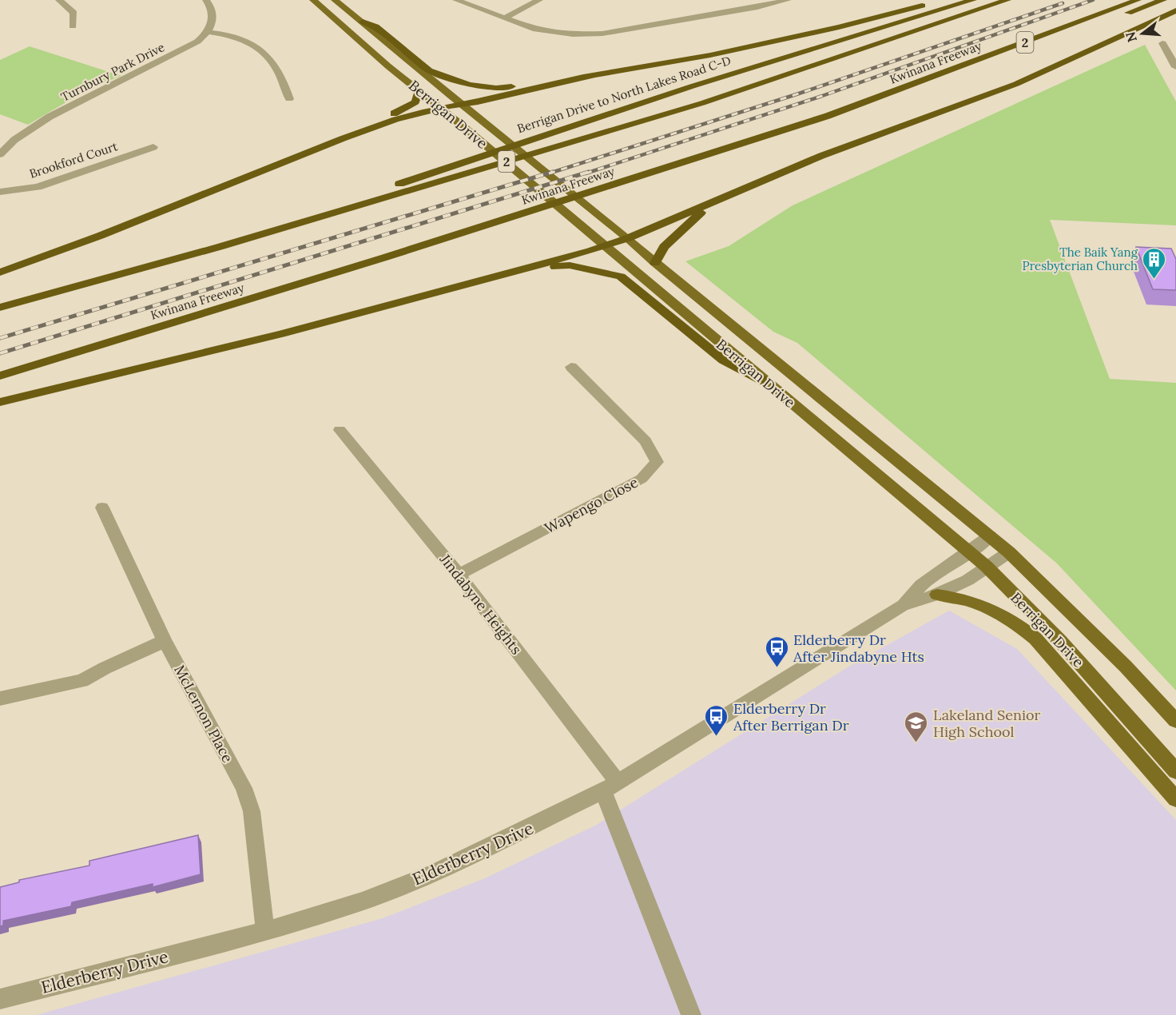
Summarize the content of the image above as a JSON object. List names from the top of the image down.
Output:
{
  "streets": {
    "highway": ["2", "Kwinana Freeway", "Berrigan Drive to North Lakes Road C-D"],
    "main road": ["Berrigan Drive"],
    "street": [
      "Turnbury Park Drive",
      "Brookford Court",
      "Wapengo Close",
      "Jindabyne Heights",
      "McLernon Place",
      "Elderberry Drive"
    ]
  },
  "crossings": [
    ["2", "Berrigan Drive to North Lakes Road C-D"],
    ["Berrigan Drive", "Elderberry Drive"],
    ["Wapengo Close", "Jindabyne Heights"],
    ["Jindabyne Heights", "Elderberry Drive"],
    ["McLernon Place", "Elderberry Drive"]
  ],
  "places": {
    "building": ["The Baik Yang Presbyterian Church"],
    "bus stop": ["Elderberry Dr After Jindabyne Hts", "Elderberry Dr After Berrigan Dr"],
    "school or university": ["Lakeland Senior High School"]
  },
  "north": "left"
}
